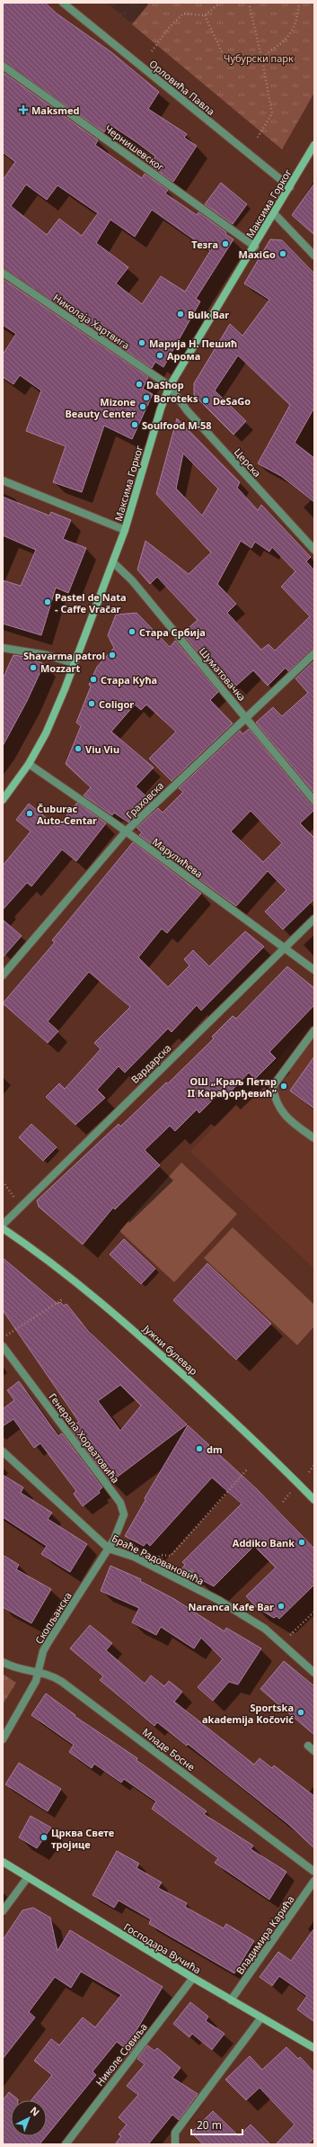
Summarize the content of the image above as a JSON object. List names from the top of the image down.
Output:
{
  "streets": {
    "main road": ["Максима Горког", "Јужни булевар", "Господара Вучића"],
    "street": [
      "Орловића Павла",
      "Чернишевског",
      "Николаја Хартвига",
      "Церска",
      "Шуматовачка",
      "Граховска",
      "Марулићева",
      "Вардарска",
      "Генерала Хорватовића",
      "Браће Радовановића",
      "Скопљанска",
      "Младе Босне",
      "Владимира Карића",
      "Николе Совиља"
    ]
  },
  "crossings": [
    ["Орловића Павла", "Максима Горког"],
    ["Чернишевског", "Максима Горког"],
    ["Максима Горког", "Николаја Хартвига"],
    ["Максима Горког", "Церска"],
    ["Максима Горког", "Шуматовачка"],
    ["Максима Горког", "Марулићева"],
    ["Николаја Хартвига", "Церска"],
    ["Шуматовачка", "Граховска"],
    ["Граховска", "Марулићева"],
    ["Марулићева", "Вардарска"],
    ["Генерала Хорватовића", "Браће Радовановића"],
    ["Генерала Хорватовића", "Скопљанска"],
    ["Браће Радовановића", "Скопљанска"],
    ["Скопљанска", "Младе Босне"],
    ["Владимира Карића", "Господара Вучића"],
    ["Господара Вучића", "Николе Совиља"]
  ],
  "parks": ["Чубурски парк"],
  "places": {
    "health": ["Maksmed"],
    "other": [
      "Тезга",
      "MaxiGo",
      "Bulk Bar",
      "Марија Н. Пешић",
      "Арома",
      "DaShop",
      "Boroteks",
      "DeSaGo",
      "Mizone Beauty Center",
      "Soulfood M-58",
      "Pastel de Nata - Caffe Vračar",
      "Стара Србија",
      "Shavarma patrol",
      "Mozzart",
      "Стара Кућа",
      "Coligor",
      "Viu Viu",
      "Čuburac Auto-Centar",
      "ОШ „Краљ Петар II Карађорђевић”",
      "dm",
      "Addiko Bank",
      "Naranca Kafe Bar",
      "Sportska akademija Kočović",
      "Црква Свете тројице"
    ]
  },
  "scale_bar": "20 m",
  "north": "top right"
}
